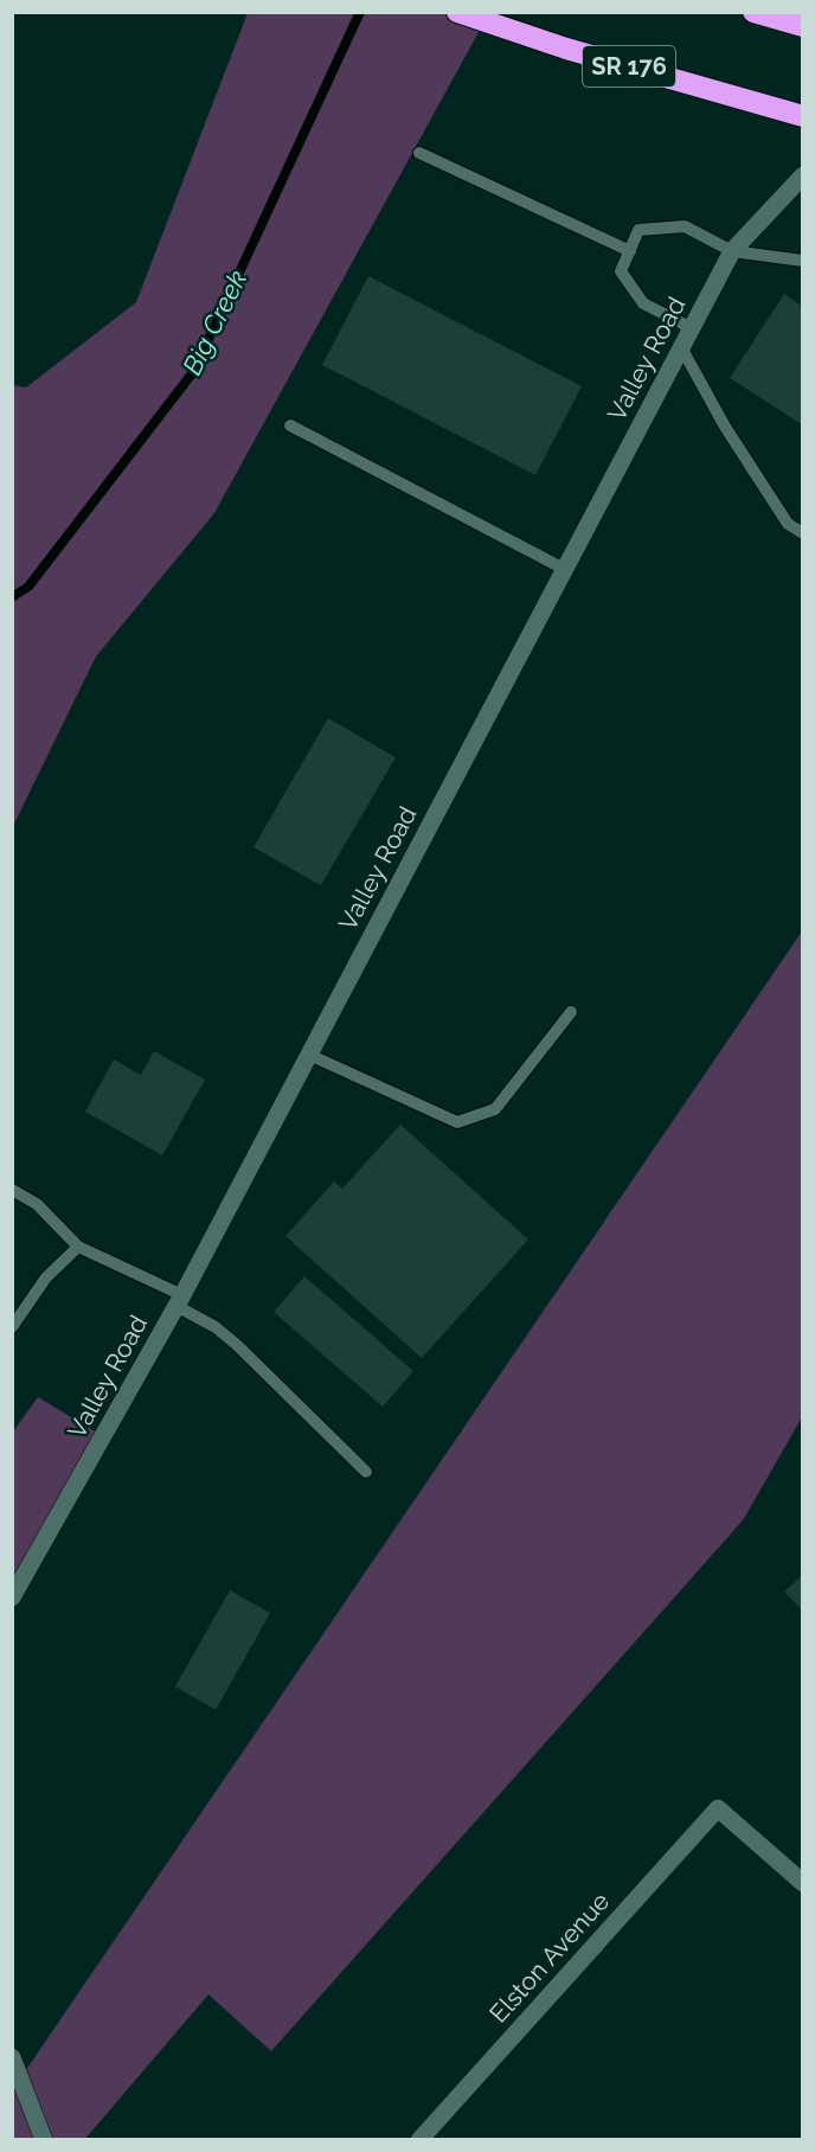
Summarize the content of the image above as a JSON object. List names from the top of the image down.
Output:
{
  "streets": {
    "highway": ["SR 176"],
    "street": ["Valley Road", "Elston Avenue"]
  },
  "water": ["Big Creek"]
}
